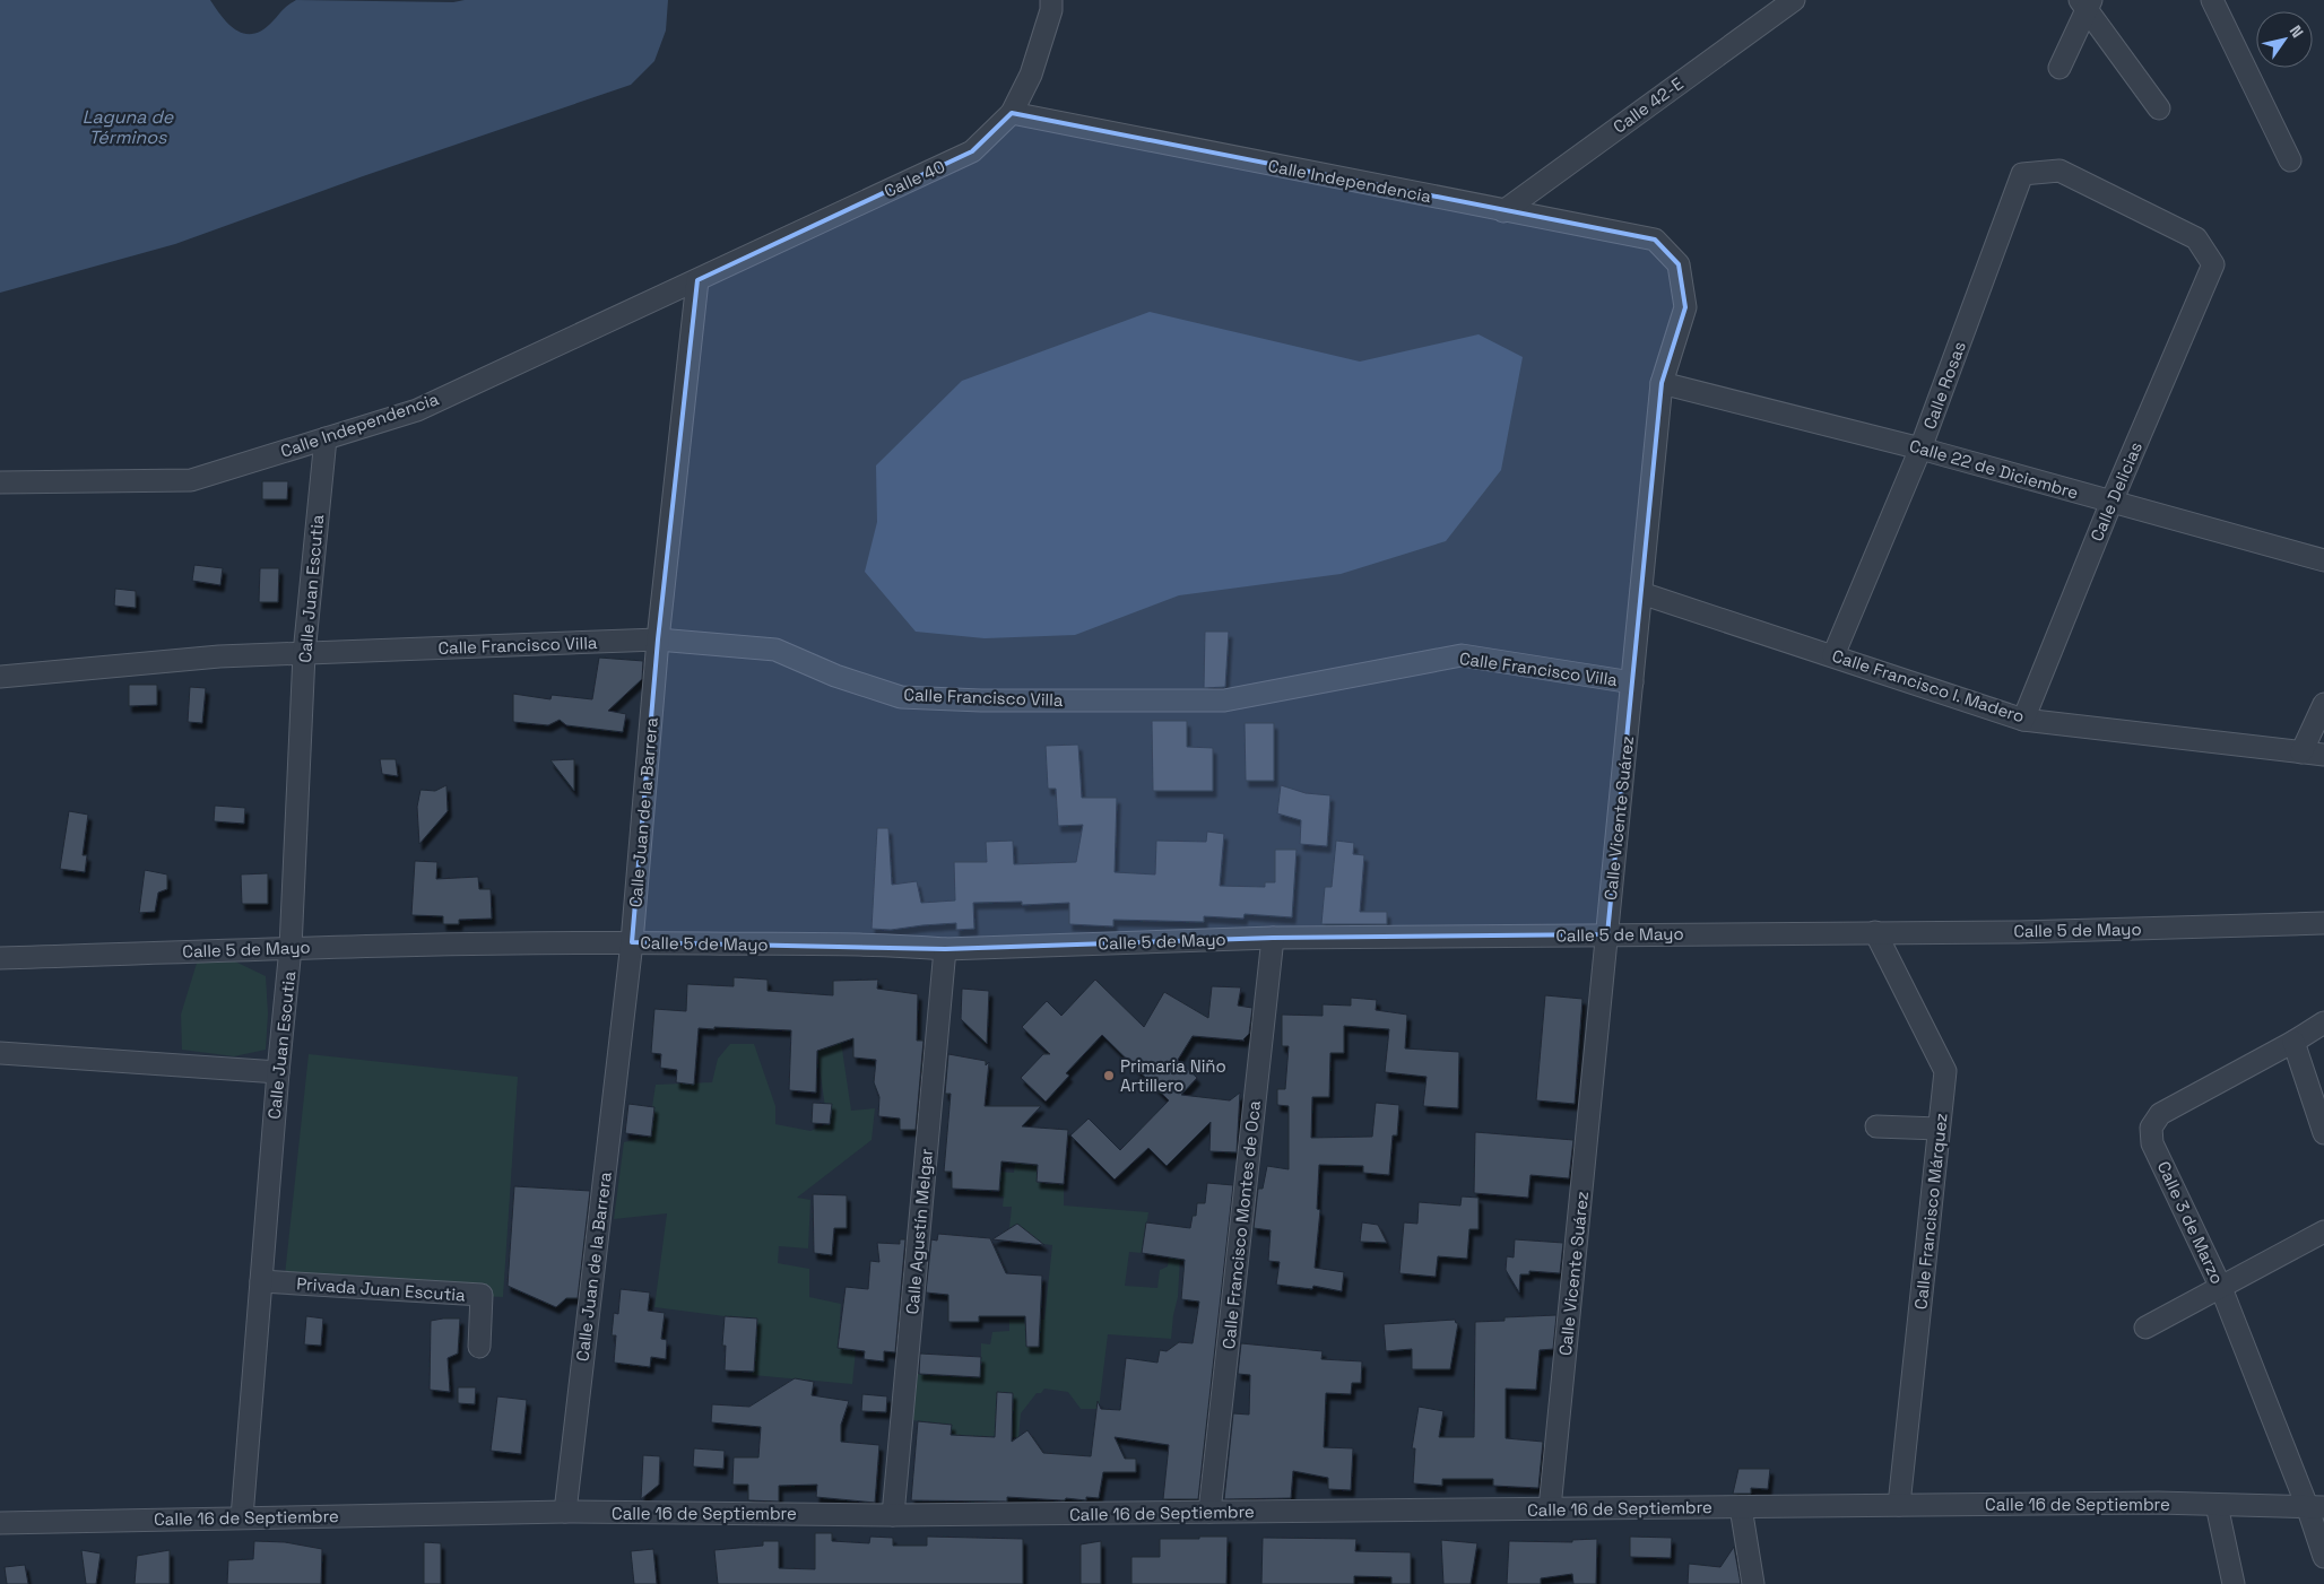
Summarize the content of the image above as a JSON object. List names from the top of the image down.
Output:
{
  "streets": {
    "street": [
      "Calle 42-E",
      "Calle 40",
      "Calle Independencia",
      "Calle Rosas",
      "Calle 22 de Diciembre",
      "Calle Delicias",
      "Calle Juan Escutia",
      "Calle Francisco Villa",
      "Calle Francisco I. Madero",
      "Calle Juan de la Barrera",
      "Calle Vicente Suárez",
      "Calle 5 de Mayo",
      "Calle Francisco Márquez",
      "Calle 3 de Marzo",
      "Calle Francisco Montes de Oca",
      "Calle Agustín Melgar",
      "Privada Juan Escutia",
      "Calle 16 de Septiembre"
    ]
  },
  "crossings": [
    ["Calle 42-E", "Calle Independencia"],
    ["Calle 40", "Calle Independencia"],
    ["Calle 40", "Calle Juan de la Barrera"],
    ["Calle Independencia", "Calle Juan Escutia"],
    ["Calle Independencia", "Calle Juan de la Barrera"],
    ["Calle Independencia", "Calle Vicente Suárez"],
    ["Calle Rosas", "Calle 22 de Diciembre"],
    ["Calle Rosas", "Calle Delicias"],
    ["Calle Rosas", "Calle Francisco I. Madero"],
    ["Calle 22 de Diciembre", "Calle Delicias"],
    ["Calle 22 de Diciembre", "Calle Vicente Suárez"],
    ["Calle Delicias", "Calle Francisco I. Madero"],
    ["Calle Juan Escutia", "Calle Francisco Villa"],
    ["Calle Juan Escutia", "Calle 5 de Mayo"],
    ["Calle Juan Escutia", "Privada Juan Escutia"],
    ["Calle Juan Escutia", "Calle 16 de Septiembre"],
    ["Calle Francisco Villa", "Calle Juan de la Barrera"],
    ["Calle Francisco Villa", "Calle Vicente Suárez"],
    ["Calle Francisco I. Madero", "Calle Vicente Suárez"],
    ["Calle Juan de la Barrera", "Calle 5 de Mayo"],
    ["Calle Juan de la Barrera", "Calle 16 de Septiembre"],
    ["Calle Vicente Suárez", "Calle 5 de Mayo"],
    ["Calle Vicente Suárez", "Calle 16 de Septiembre"],
    ["Calle 5 de Mayo", "Calle Francisco Márquez"],
    ["Calle 5 de Mayo", "Calle Francisco Montes de Oca"],
    ["Calle 5 de Mayo", "Calle Agustín Melgar"],
    ["Calle Francisco Márquez", "Calle 16 de Septiembre"],
    ["Calle 3 de Marzo", "Calle 16 de Septiembre"],
    ["Calle Francisco Montes de Oca", "Calle 16 de Septiembre"],
    ["Calle Agustín Melgar", "Calle 16 de Septiembre"]
  ],
  "water": ["Laguna de Términos"],
  "places": ["Primaria Niño Artillero"],
  "north": "top right"
}
